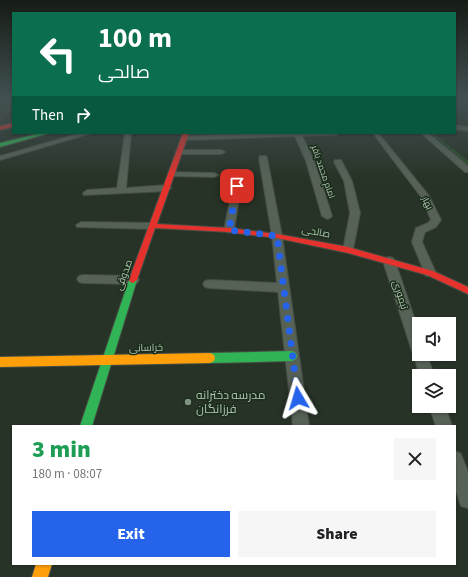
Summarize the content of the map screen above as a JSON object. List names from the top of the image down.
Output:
{
  "streets": {
    "main road": ["صالحی", "صدوقی", "خراسانی"],
    "street": ["امام محمد باقر", "بهار", "تیموری"]
  },
  "crossings": [
    ["امام محمد باقر", "صدوقی"],
    ["بهار", "صالحی"],
    ["صالحی", "صدوقی"],
    ["صالحی", "تیموری"],
    ["صدوقی", "خراسانی"]
  ],
  "places": ["مدرسه دخترانه فرزانگان"],
  "page": {
    "turn": ["100 m", "صالحی"],
    "then": "Then",
    "heading": ["3 min", "180 m · 08:07"],
    "buttons": ["Exit", "Share"]
  }
}
